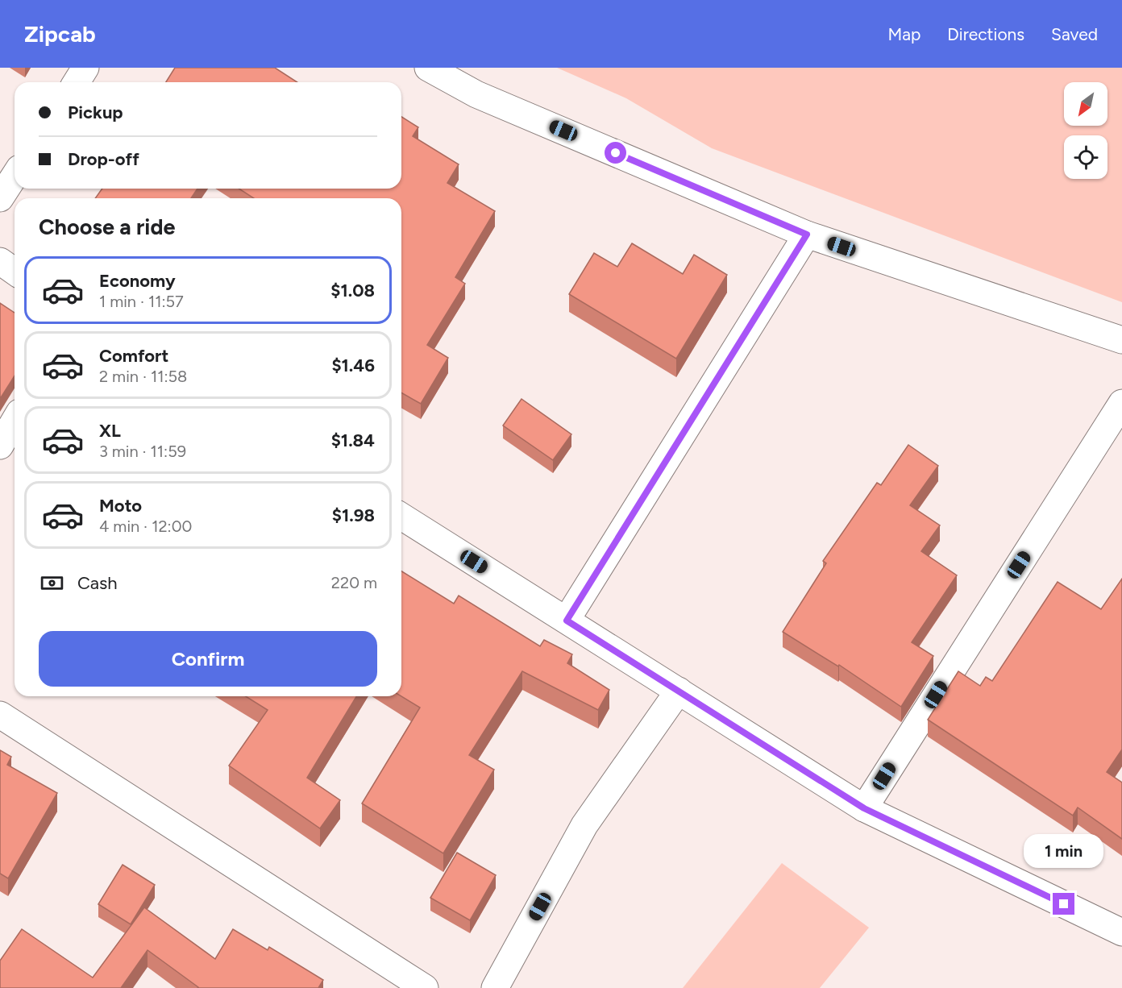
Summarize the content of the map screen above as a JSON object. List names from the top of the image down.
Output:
{
  "north": "bottom left",
  "page": {
    "header": "Zipcab",
    "nav": ["Map", "Directions", "Saved"],
    "banner": ["Pickup", "Drop-off"],
    "heading": "Choose a ride",
    "list": [
      {
        "name": "Economy",
        "note": "1 min · 11:57",
        "value": "$1.08"
      },
      {
        "name": "Comfort",
        "note": "2 min · 11:58",
        "value": "$1.46"
      },
      {
        "name": "XL",
        "note": "3 min · 11:59",
        "value": "$1.84"
      },
      {
        "name": "Moto",
        "note": "4 min · 12:00",
        "value": "$1.98"
      }
    ],
    "pay": ["Cash", "220 m"],
    "buttons": "Confirm",
    "bubble": "1 min"
  }
}
